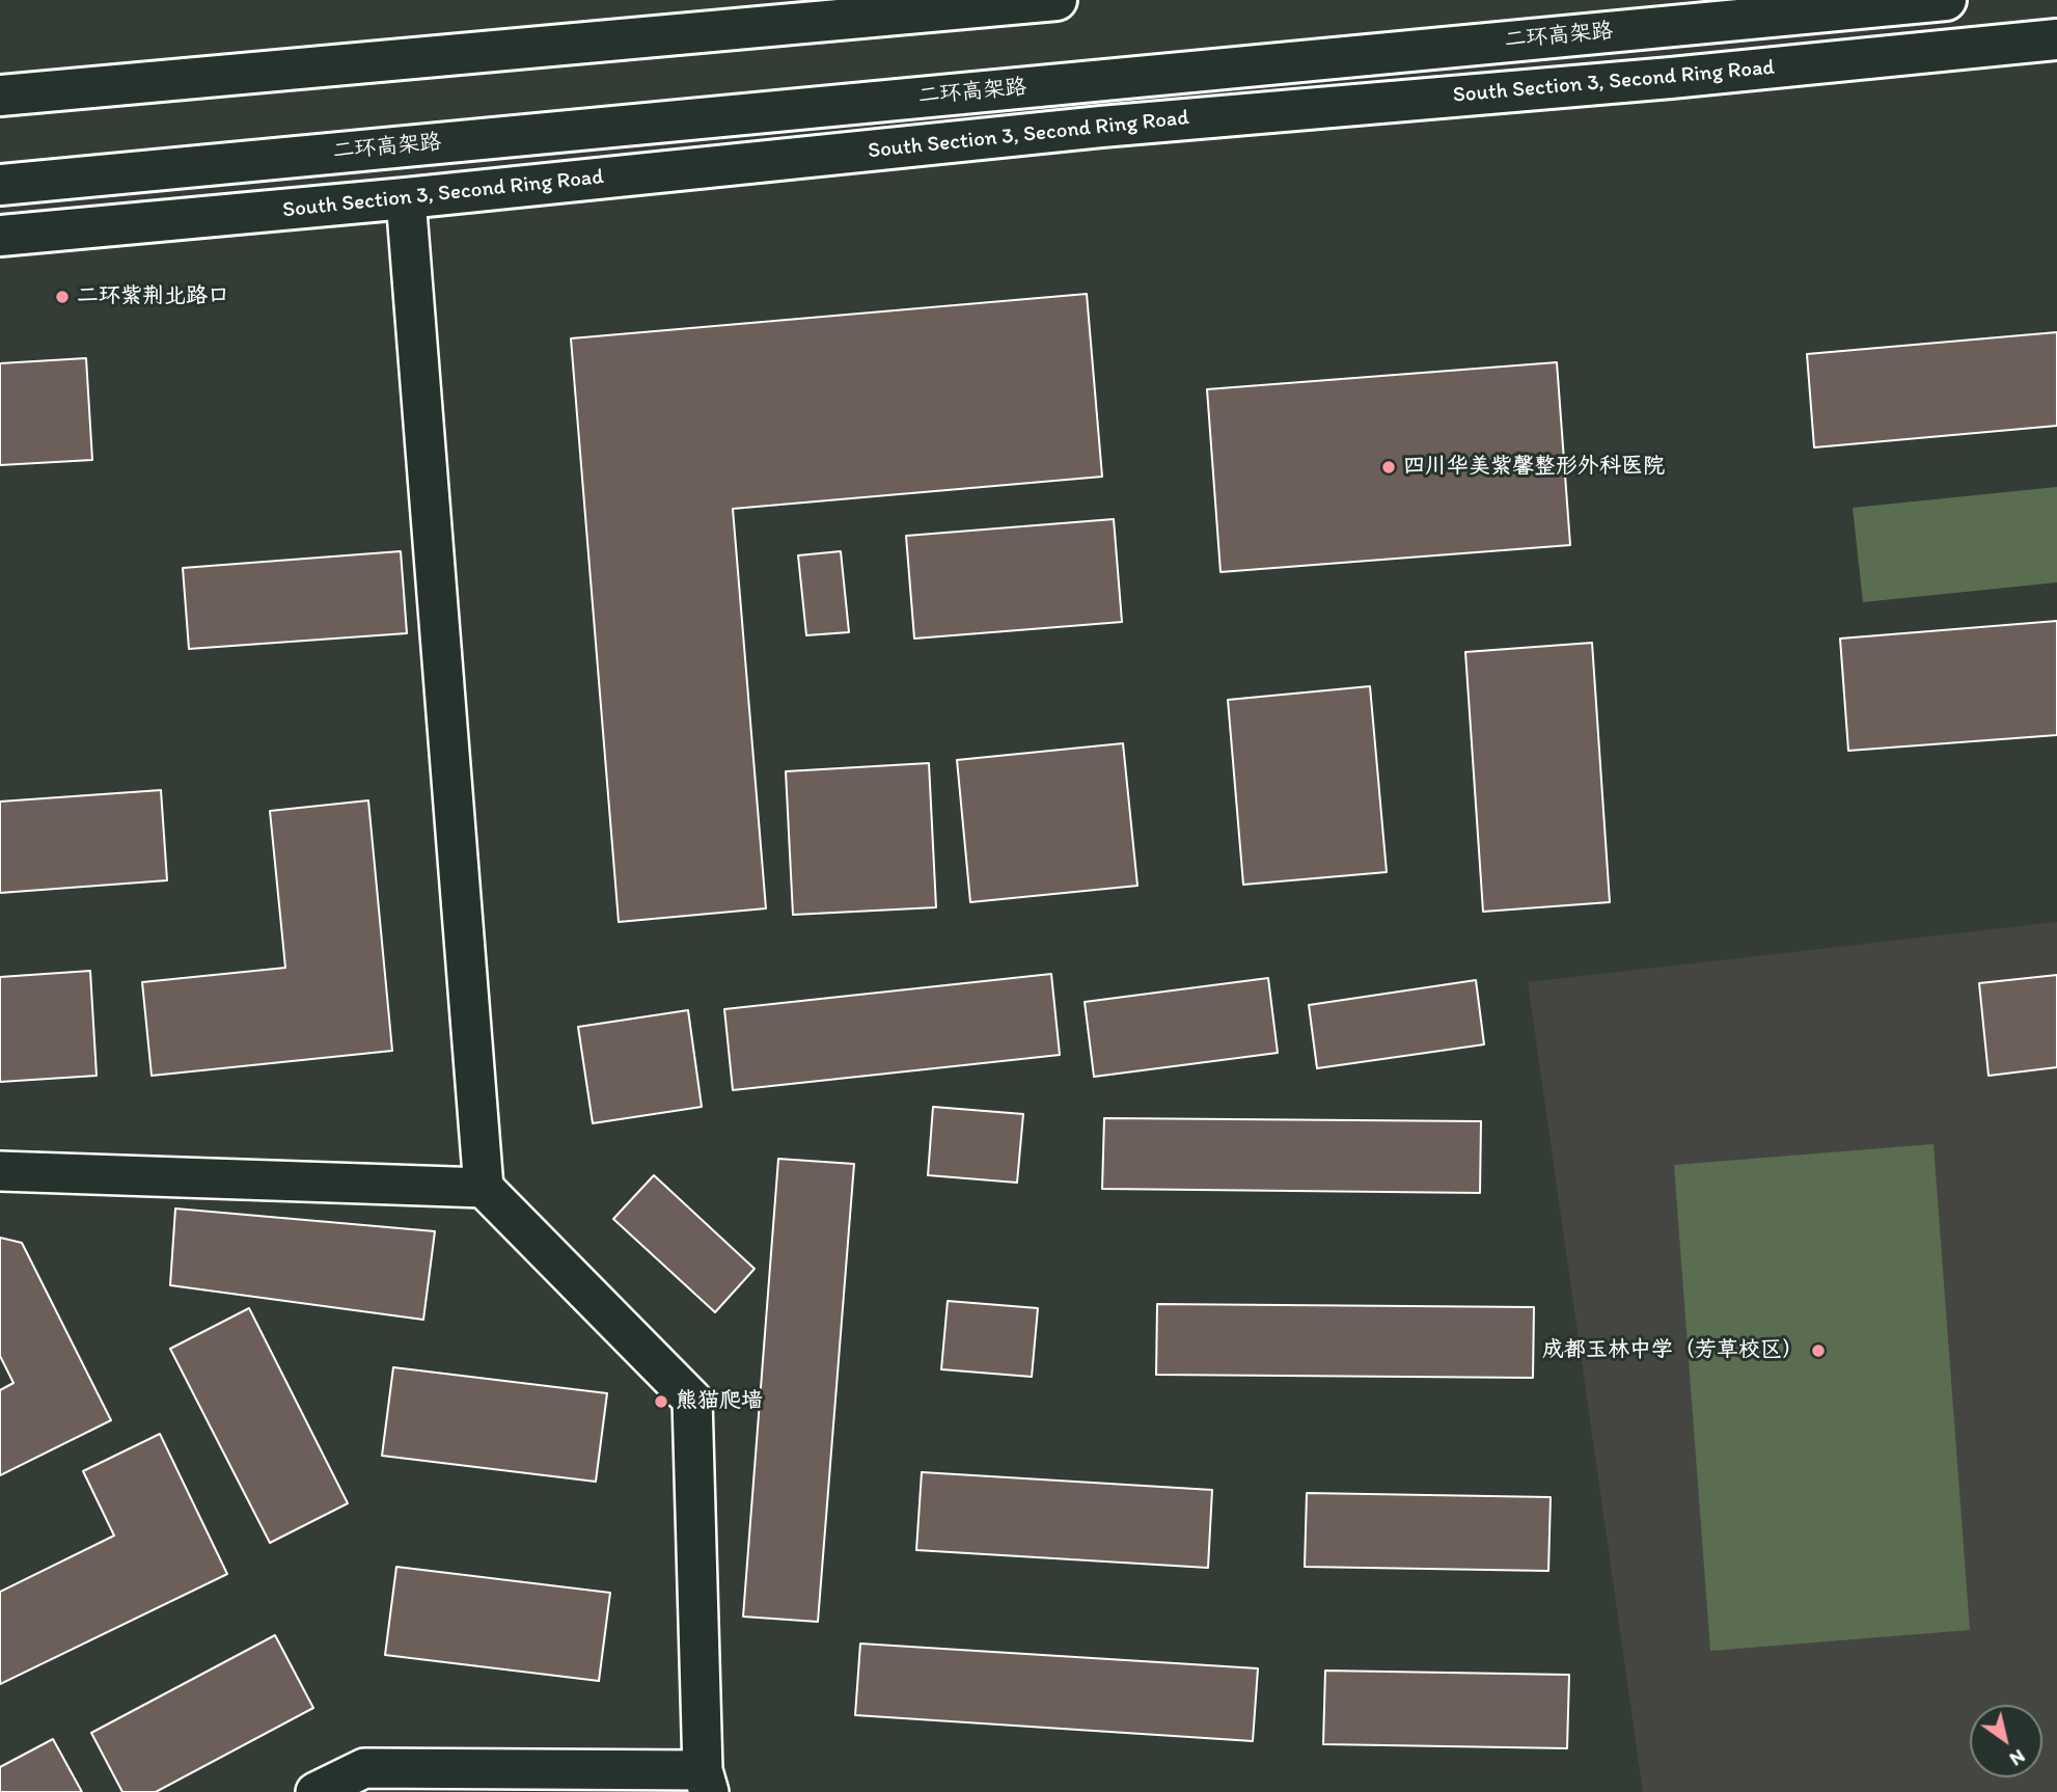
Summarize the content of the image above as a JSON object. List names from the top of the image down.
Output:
{
  "streets": {
    "main road": ["二环高架路", "South Section 3, Second Ring Road"]
  },
  "places": [
    "二环紫荆北路口",
    "四川华美紫馨整形外科医院",
    "成都玉林中学（芳草校区）",
    "熊猫爬墙"
  ],
  "north": "bottom right"
}
